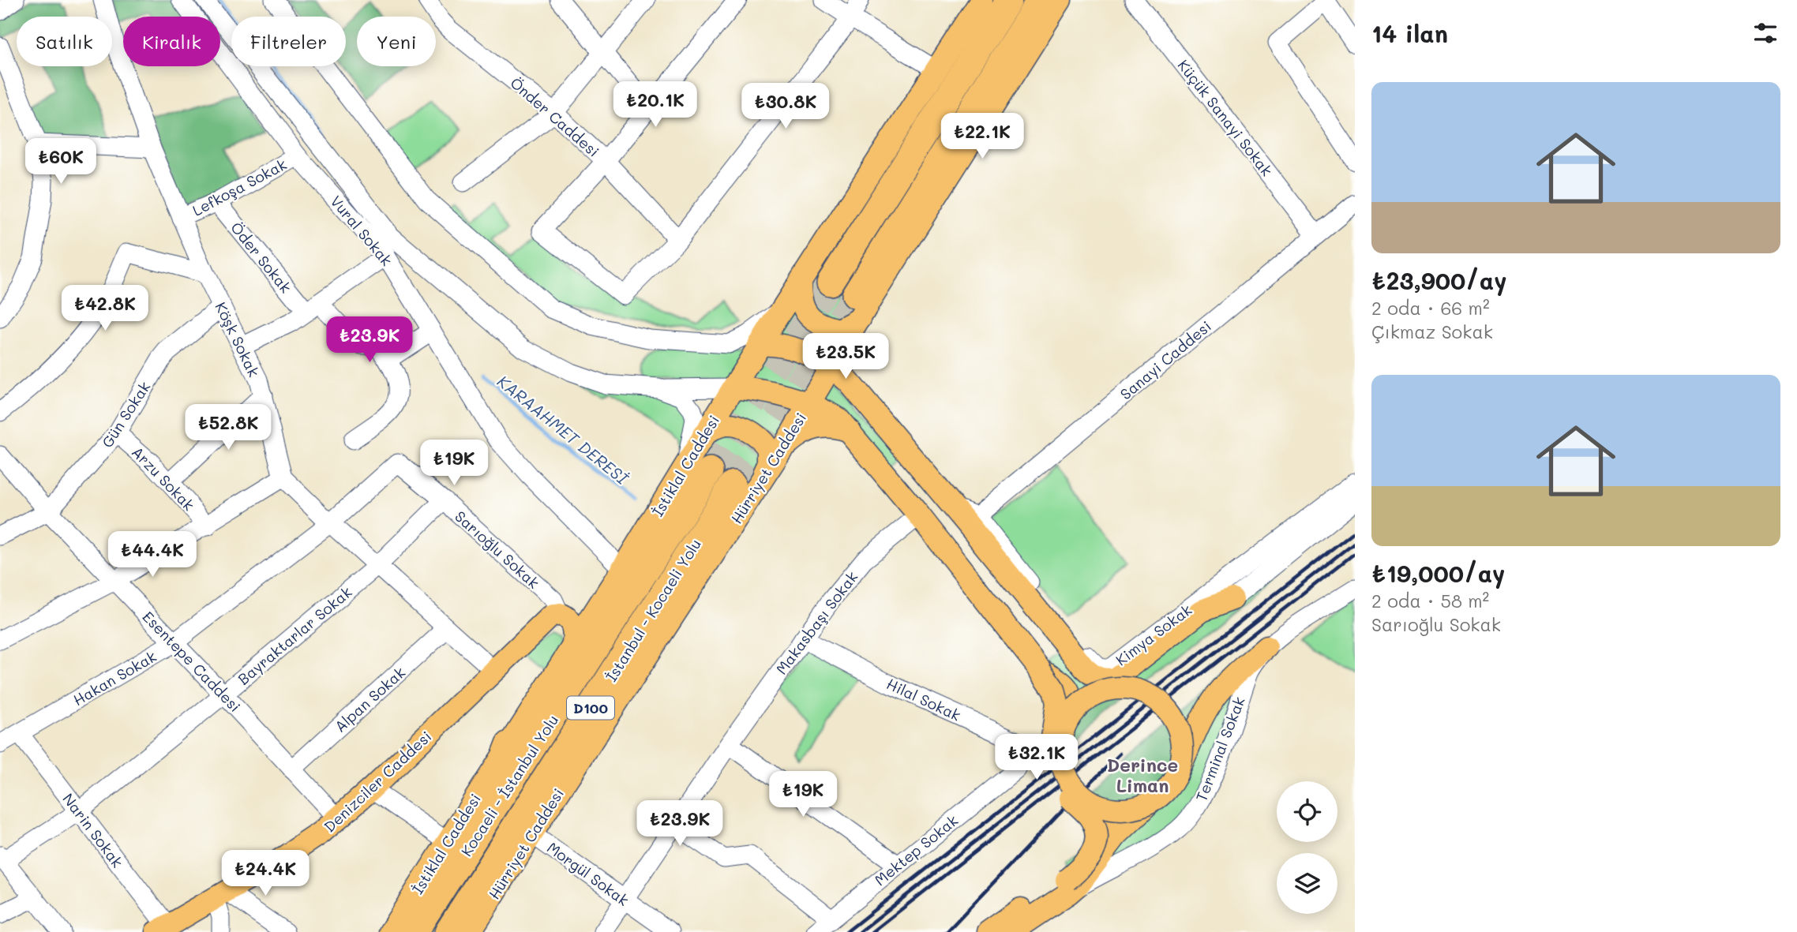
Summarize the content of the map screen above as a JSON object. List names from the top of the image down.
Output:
{
  "streets": {
    "highway": ["İstanbul - Kocaeli Yolu", "D100", "Kocaeli - İstanbul Yolu"],
    "main road": ["İstiklal Caddesi", "Hürriyet Caddesi", "Denizciler Caddesi"],
    "street": [
      "Önder Caddesi",
      "Küçük Sanayi Sokak",
      "Lefkoşa Sokak",
      "Vural Sokak",
      "Öder Sokak",
      "Köşk Sokak",
      "Sanayi Caddesi",
      "Gün Sokak",
      "Arzu Sokak",
      "Sarıoğlu Sokak",
      "Makasbaşı Sokak",
      "Kimya Sokak",
      "Bayraktarlar Sokak",
      "Esentepe Caddesi",
      "Hakan Sokak",
      "Alpan Sokak",
      "Hilal Sokak",
      "Terminal Sokak",
      "Narin Sokak",
      "Mektep Sokak",
      "Morgül Sokak"
    ]
  },
  "crossings": [
    ["Küçük Sanayi Sokak", "Sanayi Caddesi"],
    ["Lefkoşa Sokak", "Vural Sokak"],
    ["Lefkoşa Sokak", "Öder Sokak"],
    ["Lefkoşa Sokak", "Köşk Sokak"],
    ["Vural Sokak", "İstiklal Caddesi"],
    ["Köşk Sokak", "Gün Sokak"],
    ["Sanayi Caddesi", "Kimya Sokak"],
    ["Gün Sokak", "Arzu Sokak"],
    ["Gün Sokak", "Esentepe Caddesi"],
    ["İstiklal Caddesi", "Sarıoğlu Sokak"],
    ["İstiklal Caddesi", "Denizciler Caddesi"],
    ["İstiklal Caddesi", "Kocaeli - İstanbul Yolu"],
    ["Hürriyet Caddesi", "İstanbul - Kocaeli Yolu"],
    ["Hürriyet Caddesi", "Morgül Sokak"],
    ["Sarıoğlu Sokak", "Bayraktarlar Sokak"],
    ["Sarıoğlu Sokak", "Hakan Sokak"],
    ["Sarıoğlu Sokak", "Denizciler Caddesi"],
    ["Makasbaşı Sokak", "Hilal Sokak"],
    ["Makasbaşı Sokak", "Morgül Sokak"],
    ["Bayraktarlar Sokak", "Esentepe Caddesi"],
    ["Bayraktarlar Sokak", "Narin Sokak"],
    ["Esentepe Caddesi", "Hakan Sokak"],
    ["Esentepe Caddesi", "Alpan Sokak"],
    ["Esentepe Caddesi", "Denizciler Caddesi"],
    ["Hakan Sokak", "Narin Sokak"],
    ["Hilal Sokak", "Mektep Sokak"],
    ["Denizciler Caddesi", "Narin Sokak"]
  ],
  "districts": ["Derince Liman"],
  "water": ["KARAAHMET DERESİ"],
  "page": {
    "heading": "14 ilan",
    "chip": [
      "Satılık",
      "Kiralık",
      "Filtreler",
      "Yeni"
    ],
    "list": [
      {
        "name": "₺23,900/ay",
        "note": "2 oda · 66 m² · Çıkmaz Sokak"
      },
      {
        "name": "₺19,000/ay",
        "note": "2 oda · 58 m² · Sarıoğlu Sokak"
      }
    ],
    "price": [
      "₺20.1K",
      "₺30.8K",
      "₺22.1K",
      "₺60K",
      "₺42.8K",
      "₺23.9K",
      "₺23.5K",
      "₺52.8K",
      "₺19K",
      "₺44.4K",
      "₺32.1K",
      "₺19K",
      "₺23.9K",
      "₺24.4K"
    ]
  }
}
